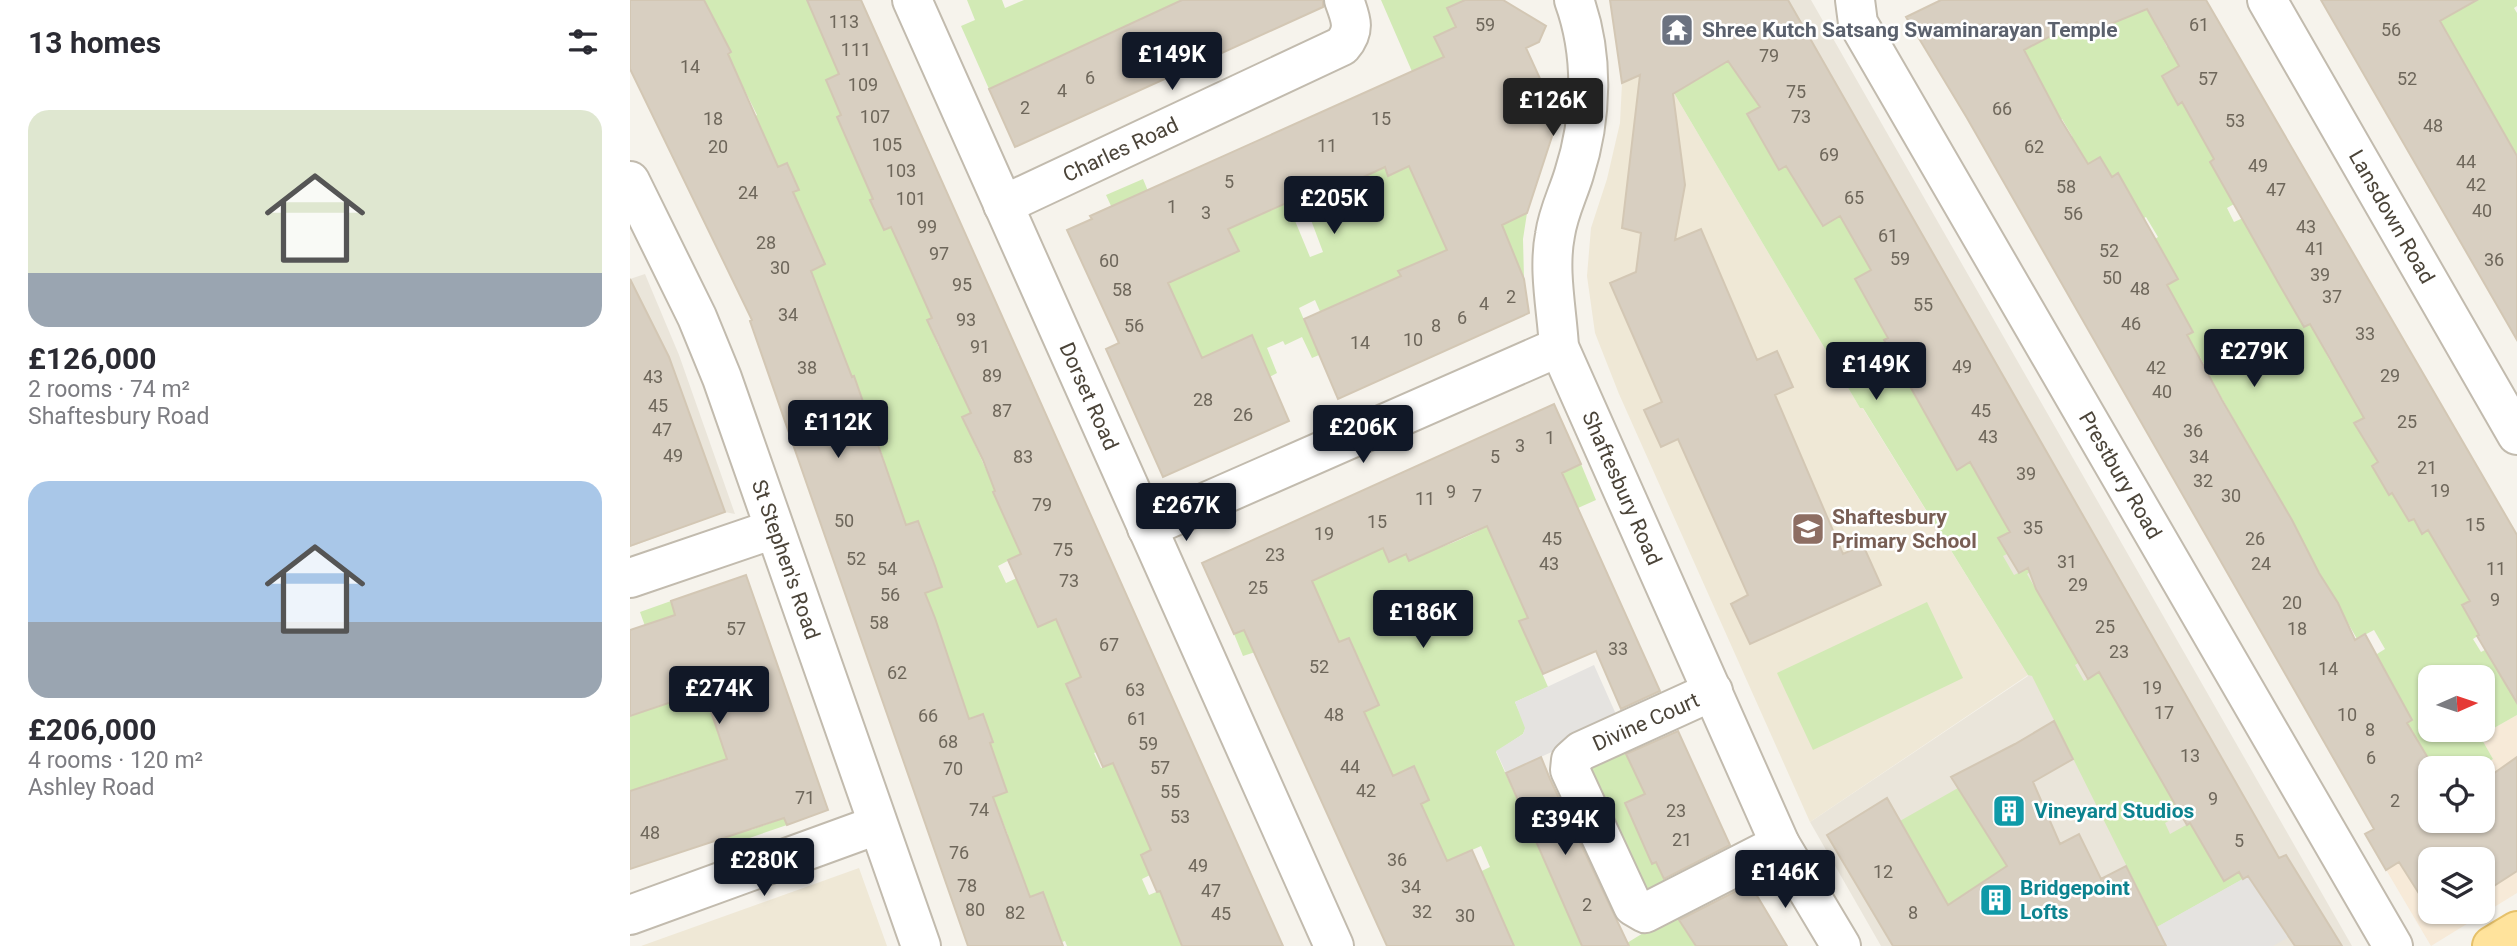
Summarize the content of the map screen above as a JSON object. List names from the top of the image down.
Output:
{
  "streets": {
    "street": [
      "Charles Road",
      "Lansdown Road",
      "Dorset Road",
      "Prestbury Road",
      "Shaftesbury Road",
      "St Stephen's Road",
      "Divine Court"
    ]
  },
  "crossings": [
    ["Charles Road", "Dorset Road"],
    ["Shaftesbury Road", "Divine Court"]
  ],
  "places": {
    "temple": ["Shree Kutch Satsang Swaminarayan Temple"],
    "school or university": ["Shaftesbury Primary School"],
    "building": ["Vineyard Studios", "Bridgepoint Lofts"]
  },
  "house_numbers": [
    "113",
    "59",
    "61",
    "56",
    "111",
    "79",
    "14",
    "6",
    "57",
    "52",
    "109",
    "4",
    "75",
    "2",
    "66",
    "107",
    "73",
    "18",
    "15",
    "53",
    "48",
    "105",
    "11",
    "20",
    "62",
    "69",
    "44",
    "49",
    "103",
    "5",
    "42",
    "58",
    "47",
    "24",
    "65",
    "101",
    "1",
    "40",
    "3",
    "56",
    "99",
    "43",
    "61",
    "28",
    "41",
    "52",
    "97",
    "59",
    "36",
    "60",
    "30",
    "39",
    "50",
    "95",
    "48",
    "58",
    "2",
    "37",
    "4",
    "55",
    "34",
    "6",
    "93",
    "46",
    "56",
    "8",
    "33",
    "10",
    "14",
    "91",
    "49",
    "38",
    "42",
    "89",
    "29",
    "43",
    "40",
    "28",
    "45",
    "87",
    "45",
    "26",
    "25",
    "47",
    "36",
    "43",
    "1",
    "3",
    "49",
    "83",
    "5",
    "34",
    "21",
    "39",
    "32",
    "19",
    "9",
    "7",
    "30",
    "11",
    "79",
    "50",
    "15",
    "15",
    "35",
    "19",
    "45",
    "26",
    "75",
    "23",
    "52",
    "31",
    "43",
    "24",
    "54",
    "11",
    "73",
    "29",
    "25",
    "56",
    "9",
    "20",
    "58",
    "25",
    "57",
    "18",
    "67",
    "33",
    "23",
    "52",
    "14",
    "62",
    "19",
    "63",
    "17",
    "48",
    "10",
    "66",
    "61",
    "8",
    "68",
    "59",
    "13",
    "6",
    "44",
    "57",
    "70",
    "42",
    "55",
    "71",
    "9",
    "2",
    "74",
    "23",
    "53",
    "48",
    "21",
    "5",
    "76",
    "36",
    "49",
    "12",
    "78",
    "34",
    "47",
    "2",
    "80",
    "32",
    "82",
    "8",
    "45",
    "30"
  ],
  "north": "right",
  "page": {
    "heading": "13 homes",
    "price": [
      "£149K",
      "£126K",
      "£205K",
      "£279K",
      "£149K",
      "£112K",
      "£206K",
      "£267K",
      "£186K",
      "£274K",
      "£394K",
      "£280K",
      "£146K"
    ],
    "list": [
      {
        "name": "£126,000",
        "note": "2 rooms · 74 m² · Shaftesbury Road"
      },
      {
        "name": "£206,000",
        "note": "4 rooms · 120 m² · Ashley Road"
      }
    ]
  }
}
